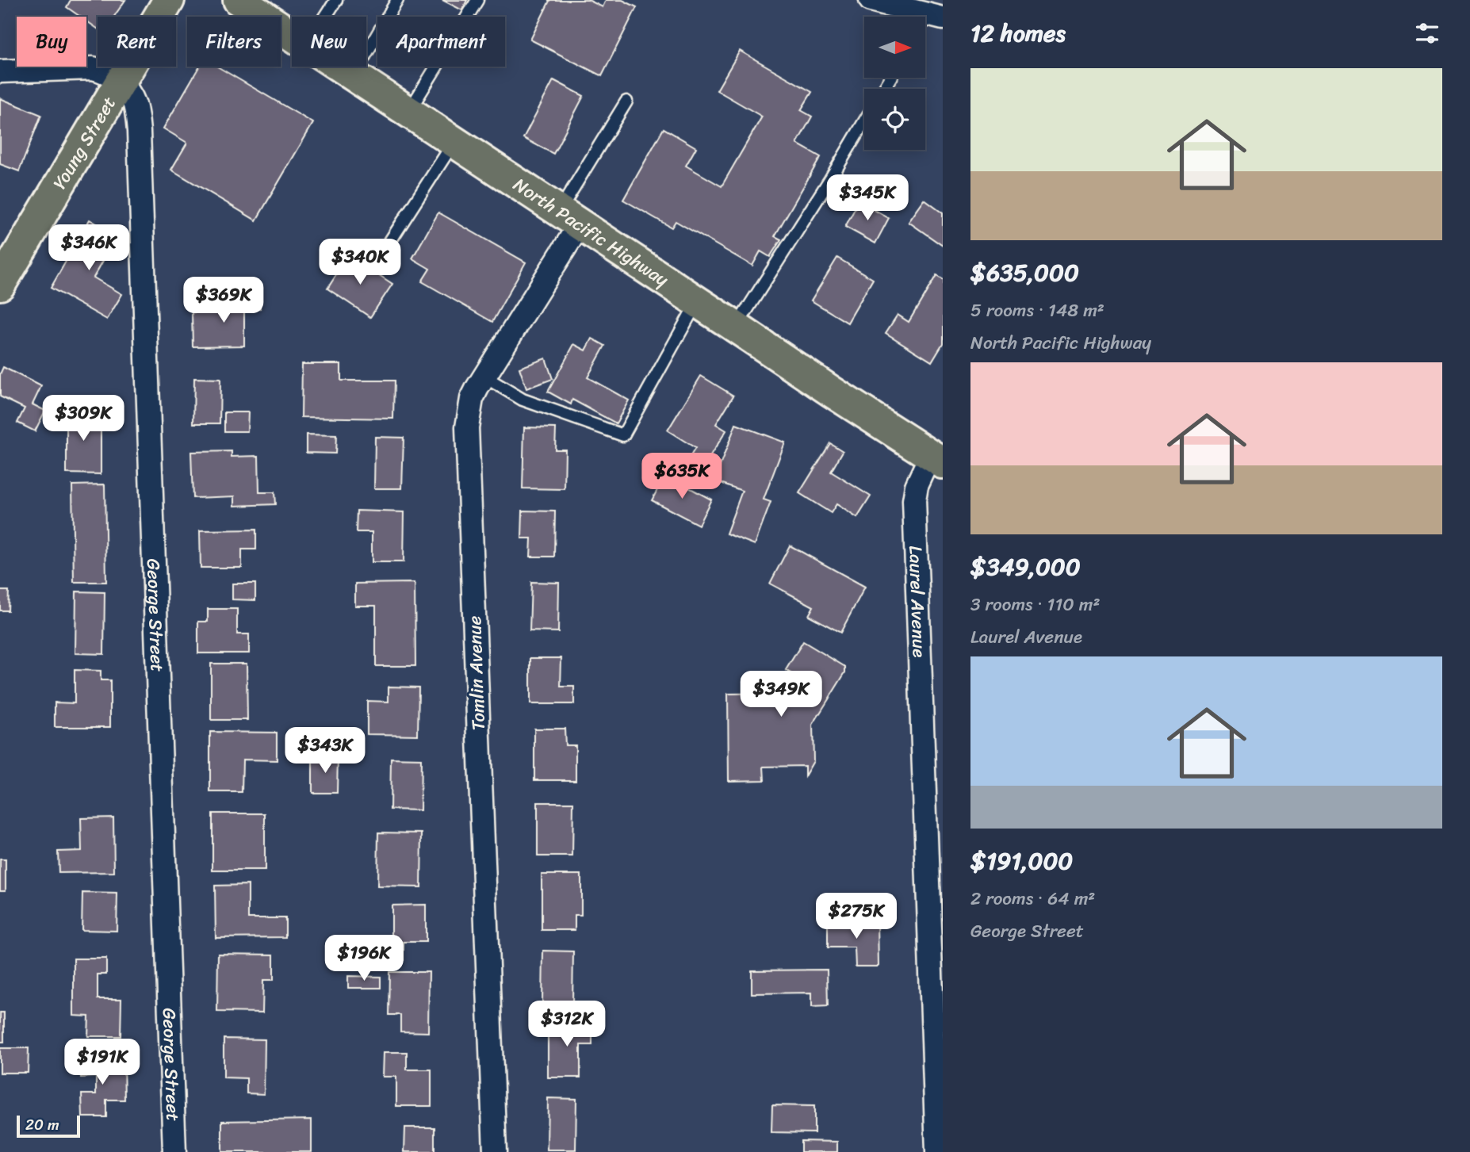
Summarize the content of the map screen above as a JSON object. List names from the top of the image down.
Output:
{
  "streets": {
    "main road": ["Young Street", "North Pacific Highway"],
    "street": ["Laurel Avenue", "George Street", "Tomlin Avenue"]
  },
  "crossings": [
    ["Young Street", "George Street"],
    ["North Pacific Highway", "Laurel Avenue"],
    ["North Pacific Highway", "Tomlin Avenue"]
  ],
  "scale_bar": "20 m",
  "north": "right",
  "page": {
    "heading": "12 homes",
    "chip": [
      "Buy",
      "Rent",
      "Filters",
      "New",
      "Apartment"
    ],
    "list": [
      {
        "name": "$635,000",
        "note": "5 rooms · 148 m² · North Pacific Highway"
      },
      {
        "name": "$349,000",
        "note": "3 rooms · 110 m² · Laurel Avenue"
      },
      {
        "name": "$191,000",
        "note": "2 rooms · 64 m² · George Street"
      }
    ],
    "price": [
      "$345K",
      "$346K",
      "$340K",
      "$369K",
      "$309K",
      "$635K",
      "$349K",
      "$343K",
      "$275K",
      "$196K",
      "$312K",
      "$191K"
    ],
    "scale": "20 m"
  }
}
